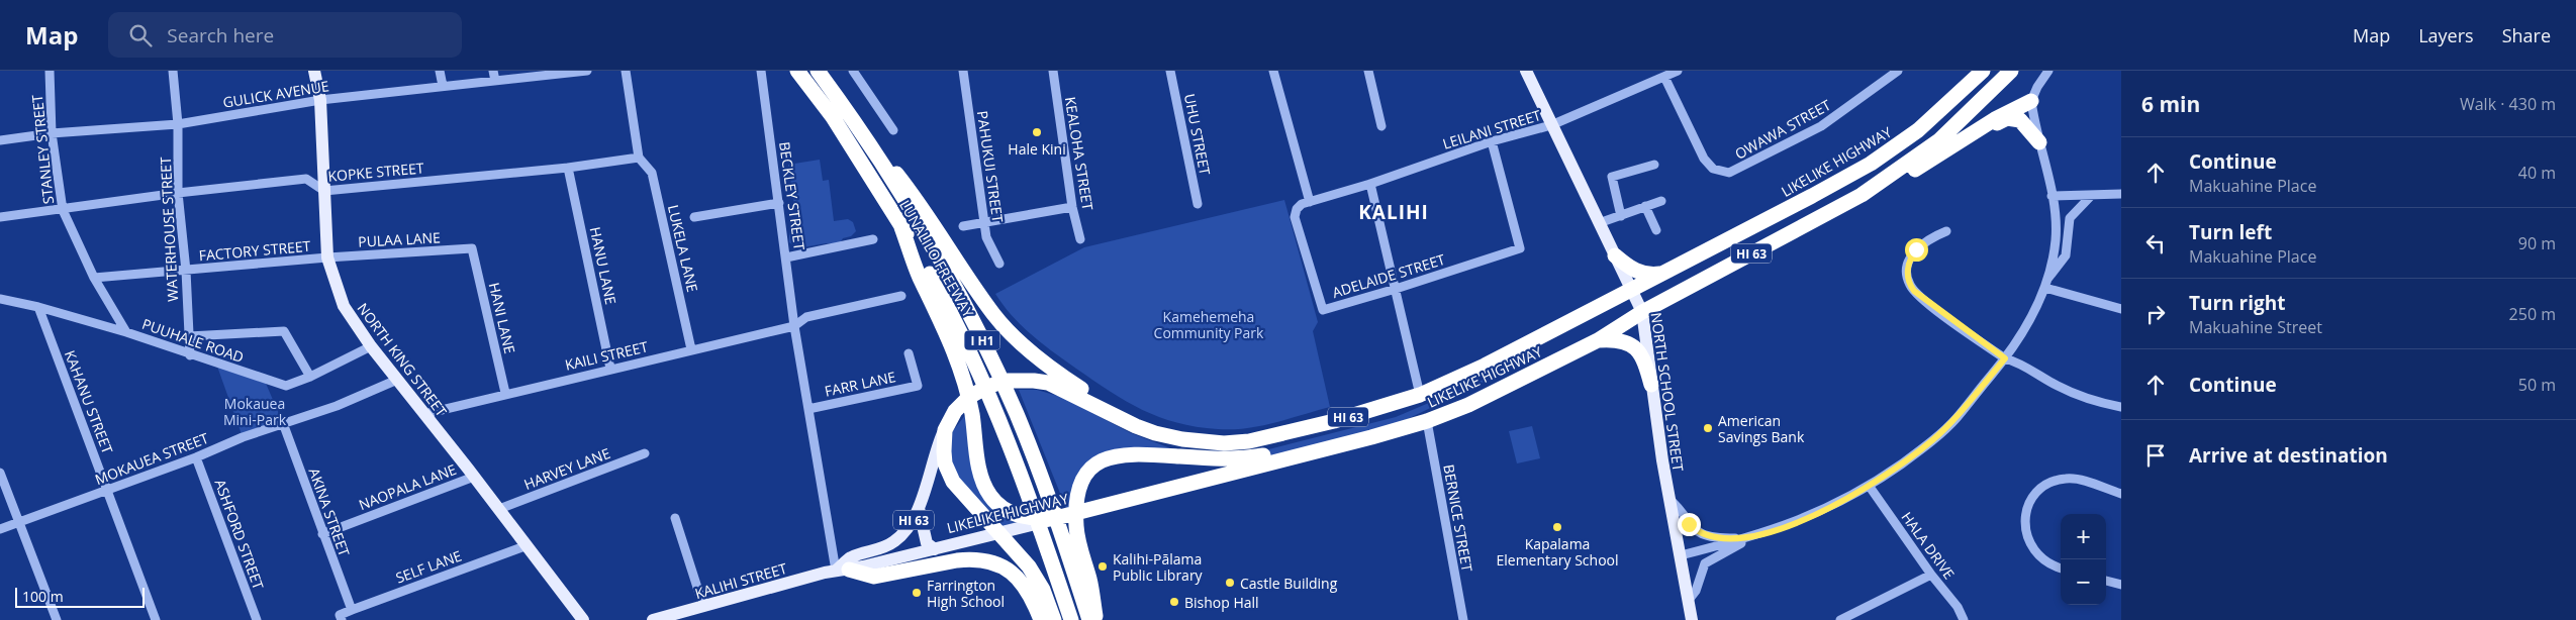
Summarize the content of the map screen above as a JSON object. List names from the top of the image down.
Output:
{
  "streets": {
    "highway": [
      "LIKELIKE HIGHWAY",
      "HI 63",
      "LUNALILO FREEWAY",
      "I H1"
    ],
    "main road": ["NORTH KING STREET", "NORTH SCHOOL STREET", "KALIHI STREET"],
    "street": [
      "GULICK AVENUE",
      "LEILANI STREET",
      "OWAWA STREET",
      "UHU STREET",
      "STANLEY STREET",
      "KEALOHA STREET",
      "PAHUKUI STREET",
      "KOPKE STREET",
      "BECKLEY STREET",
      "WATERHOUSE STREET",
      "PULAA LANE",
      "LUKELA LANE",
      "FACTORY STREET",
      "HANU LANE",
      "ADELAIDE STREET",
      "HANI LANE",
      "PUUHALE ROAD",
      "KAILI STREET",
      "FARR LANE",
      "KAHANU STREET",
      "MOKAUEA STREET",
      "HARVEY LANE",
      "NAOPALA LANE",
      "AKINA STREET",
      "BERNICE STREET",
      "ASHFORD STREET",
      "HALA DRIVE",
      "SELF LANE"
    ]
  },
  "crossings": [
    ["GULICK AVENUE", "STANLEY STREET"],
    ["GULICK AVENUE", "WATERHOUSE STREET"],
    ["GULICK AVENUE", "NORTH KING STREET"],
    ["LEILANI STREET", "OWAWA STREET"],
    ["LEILANI STREET", "ADELAIDE STREET"],
    ["LEILANI STREET", "NORTH SCHOOL STREET"],
    ["STANLEY STREET", "KOPKE STREET"],
    ["STANLEY STREET", "FACTORY STREET"],
    ["STANLEY STREET", "PUUHALE ROAD"],
    ["LIKELIKE HIGHWAY", "BECKLEY STREET"],
    ["LIKELIKE HIGHWAY", "NORTH SCHOOL STREET"],
    ["LIKELIKE HIGHWAY", "BERNICE STREET"],
    ["LIKELIKE HIGHWAY", "KALIHI STREET"],
    ["KOPKE STREET", "WATERHOUSE STREET"],
    ["KOPKE STREET", "LUKELA LANE"],
    ["KOPKE STREET", "HANU LANE"],
    ["KOPKE STREET", "NORTH KING STREET"],
    ["BECKLEY STREET", "KAILI STREET"],
    ["BECKLEY STREET", "FARR LANE"],
    ["BECKLEY STREET", "KALIHI STREET"],
    ["WATERHOUSE STREET", "FACTORY STREET"],
    ["WATERHOUSE STREET", "PUUHALE ROAD"],
    ["PULAA LANE", "FACTORY STREET"],
    ["PULAA LANE", "HANI LANE"],
    ["PULAA LANE", "NORTH KING STREET"],
    ["LUKELA LANE", "KAILI STREET"],
    ["FACTORY STREET", "NORTH KING STREET"],
    ["HANU LANE", "KAILI STREET"],
    ["HANI LANE", "KAILI STREET"],
    ["PUUHALE ROAD", "NORTH KING STREET"],
    ["PUUHALE ROAD", "KAHANU STREET"],
    ["KAILI STREET", "NORTH KING STREET"],
    ["NORTH KING STREET", "MOKAUEA STREET"],
    ["NORTH KING STREET", "HARVEY LANE"],
    ["NORTH KING STREET", "NAOPALA LANE"],
    ["NORTH KING STREET", "SELF LANE"],
    ["KAHANU STREET", "MOKAUEA STREET"],
    ["MOKAUEA STREET", "AKINA STREET"],
    ["MOKAUEA STREET", "ASHFORD STREET"],
    ["NAOPALA LANE", "AKINA STREET"],
    ["AKINA STREET", "SELF LANE"]
  ],
  "districts": ["KALIHI"],
  "parks": ["Kamehemeha Community Park", "Mokauea Mini-Park"],
  "places": [
    "Hale Kini",
    "American Savings Bank",
    "Kapalama Elementary School",
    "Kalihi-Pālama Public Library",
    "Castle Building",
    "Farrington High School",
    "Bishop Hall"
  ],
  "scale_bar": "100 m",
  "page": {
    "header": "Map",
    "search": "Search here",
    "nav": ["Map", "Layers", "Share"],
    "heading": ["6 min", "Walk · 430 m"],
    "list": [
      ["Continue", "Makuahine Place", "40 m"],
      ["Turn left", "Makuahine Place", "90 m"],
      ["Turn right", "Makuahine Street", "250 m"],
      ["Continue", "50 m"],
      "Arrive at destination"
    ],
    "map_buttons": ["+", "−"],
    "scale": "100 m"
  }
}
